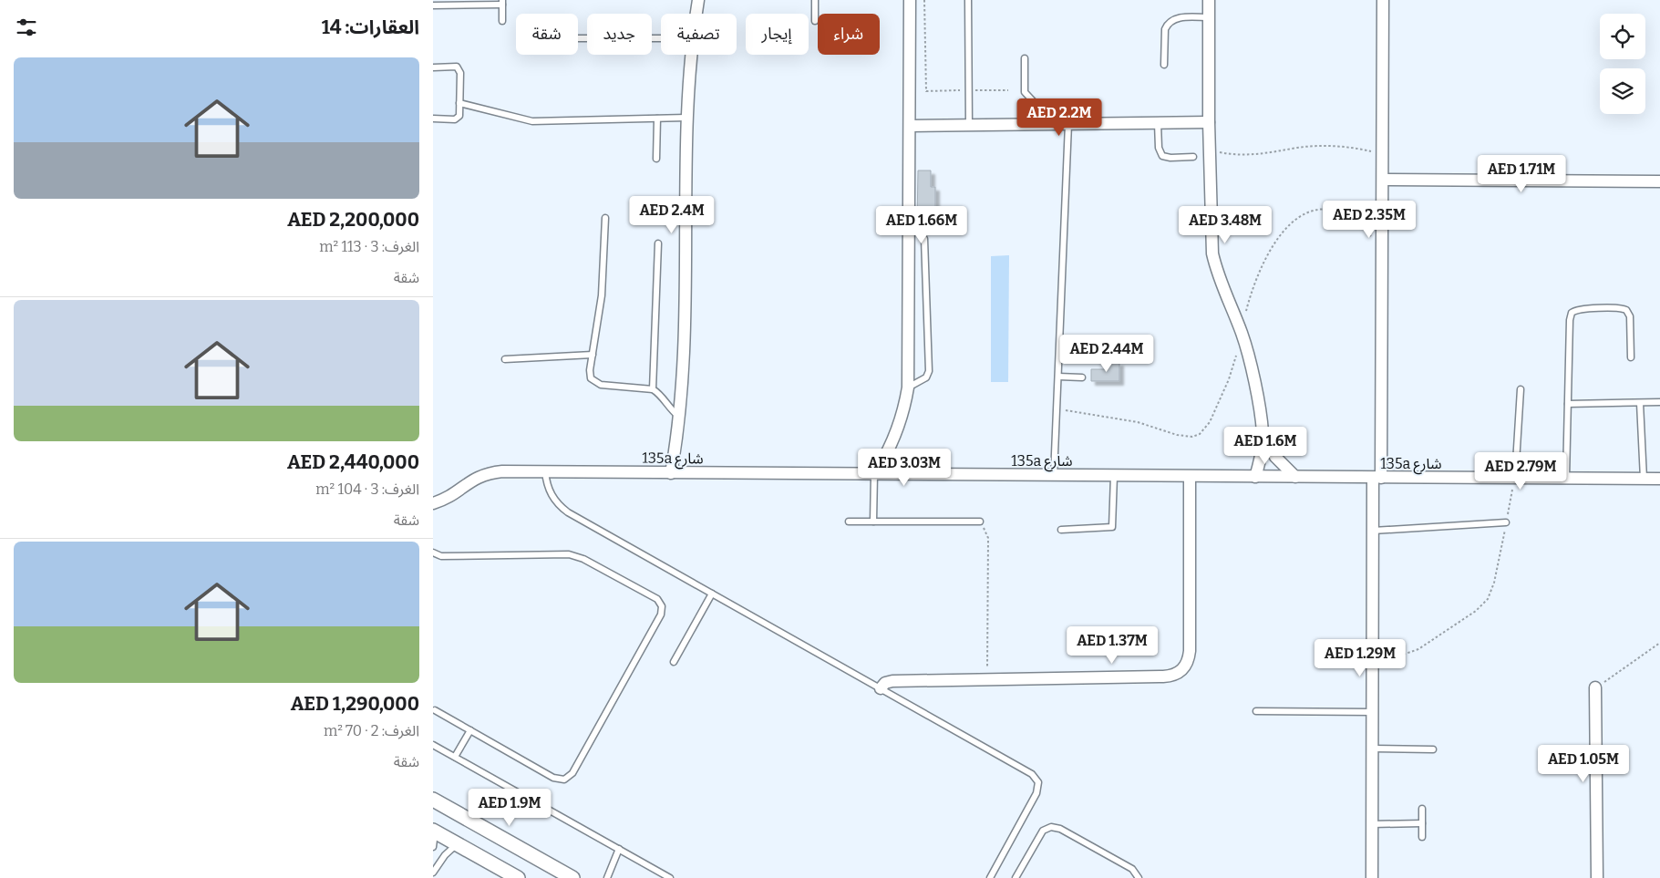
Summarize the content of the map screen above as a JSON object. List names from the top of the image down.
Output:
{
  "streets": {
    "street": ["135a شارع"]
  },
  "page": {
    "heading": "العقارات: 14",
    "chip": [
      "شراء",
      "إيجار",
      "تصفية",
      "جديد",
      "شقة"
    ],
    "list": [
      {
        "name": "AED 2,200,000",
        "note": "الغرف: 3 · 113 m² · شقة"
      },
      {
        "name": "AED 2,440,000",
        "note": "الغرف: 3 · 104 m² · شقة"
      },
      {
        "name": "AED 1,290,000",
        "note": "الغرف: 2 · 70 m² · شقة"
      }
    ],
    "price": [
      "AED 2.2M",
      "AED 1.71M",
      "AED 2.4M",
      "AED 2.35M",
      "AED 1.66M",
      "AED 3.48M",
      "AED 2.44M",
      "AED 1.6M",
      "AED 3.03M",
      "AED 2.79M",
      "AED 1.37M",
      "AED 1.29M",
      "AED 1.05M",
      "AED 1.9M"
    ]
  }
}
